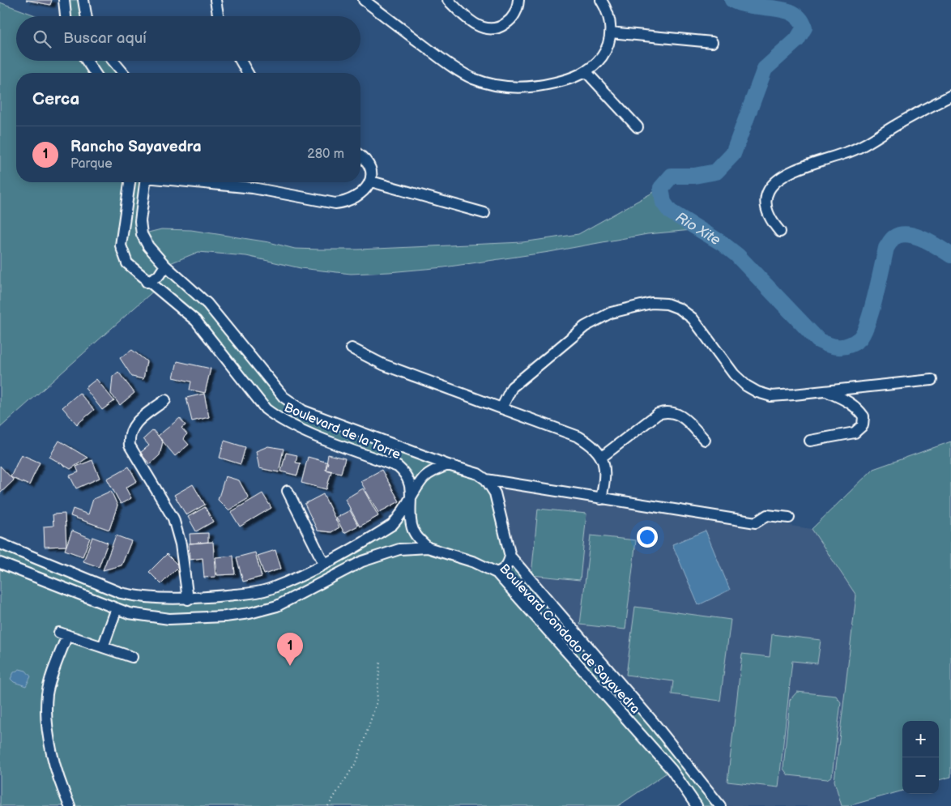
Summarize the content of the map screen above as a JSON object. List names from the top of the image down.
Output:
{
  "streets": {
    "street": ["Boulevard de la Torre", "Boulevard Condado de Sayavedra"]
  },
  "crossings": [
    ["Boulevard de la Torre", "Boulevard Condado de Sayavedra"]
  ],
  "water": ["Rio Xite"],
  "page": {
    "search": "Buscar aquí",
    "heading": "Cerca",
    "list": [
      {
        "mark": "1",
        "name": "Rancho Sayavedra",
        "note": "Parque",
        "value": "280 m"
      }
    ],
    "pins": "1",
    "map_buttons": ["+", "−"]
  }
}
